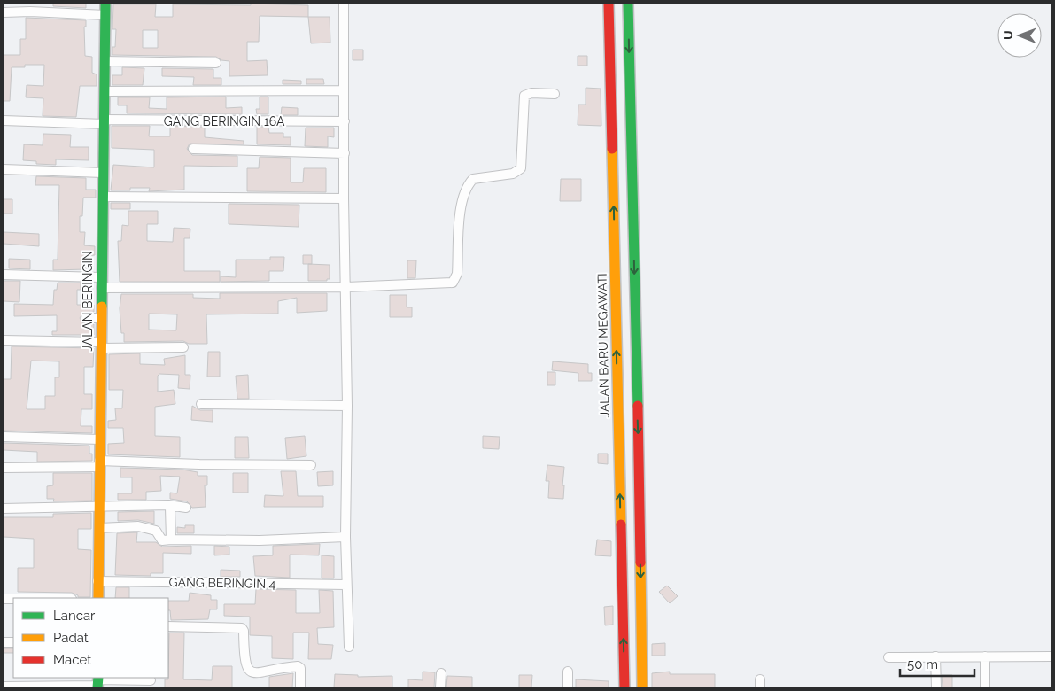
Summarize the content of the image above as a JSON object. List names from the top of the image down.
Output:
{
  "streets": {
    "main road": ["JALAN BERINGIN", "JALAN BARU MEGAWATI"],
    "street": ["GANG BERINGIN 16A", "GANG BERINGIN 4"]
  },
  "crossings": [
    ["GANG BERINGIN 16A", "JALAN BERINGIN"],
    ["JALAN BERINGIN", "GANG BERINGIN 4"]
  ],
  "legend": ["Lancar", "Padat", "Macet"],
  "scale_bar": "50 m",
  "north": "left"
}
